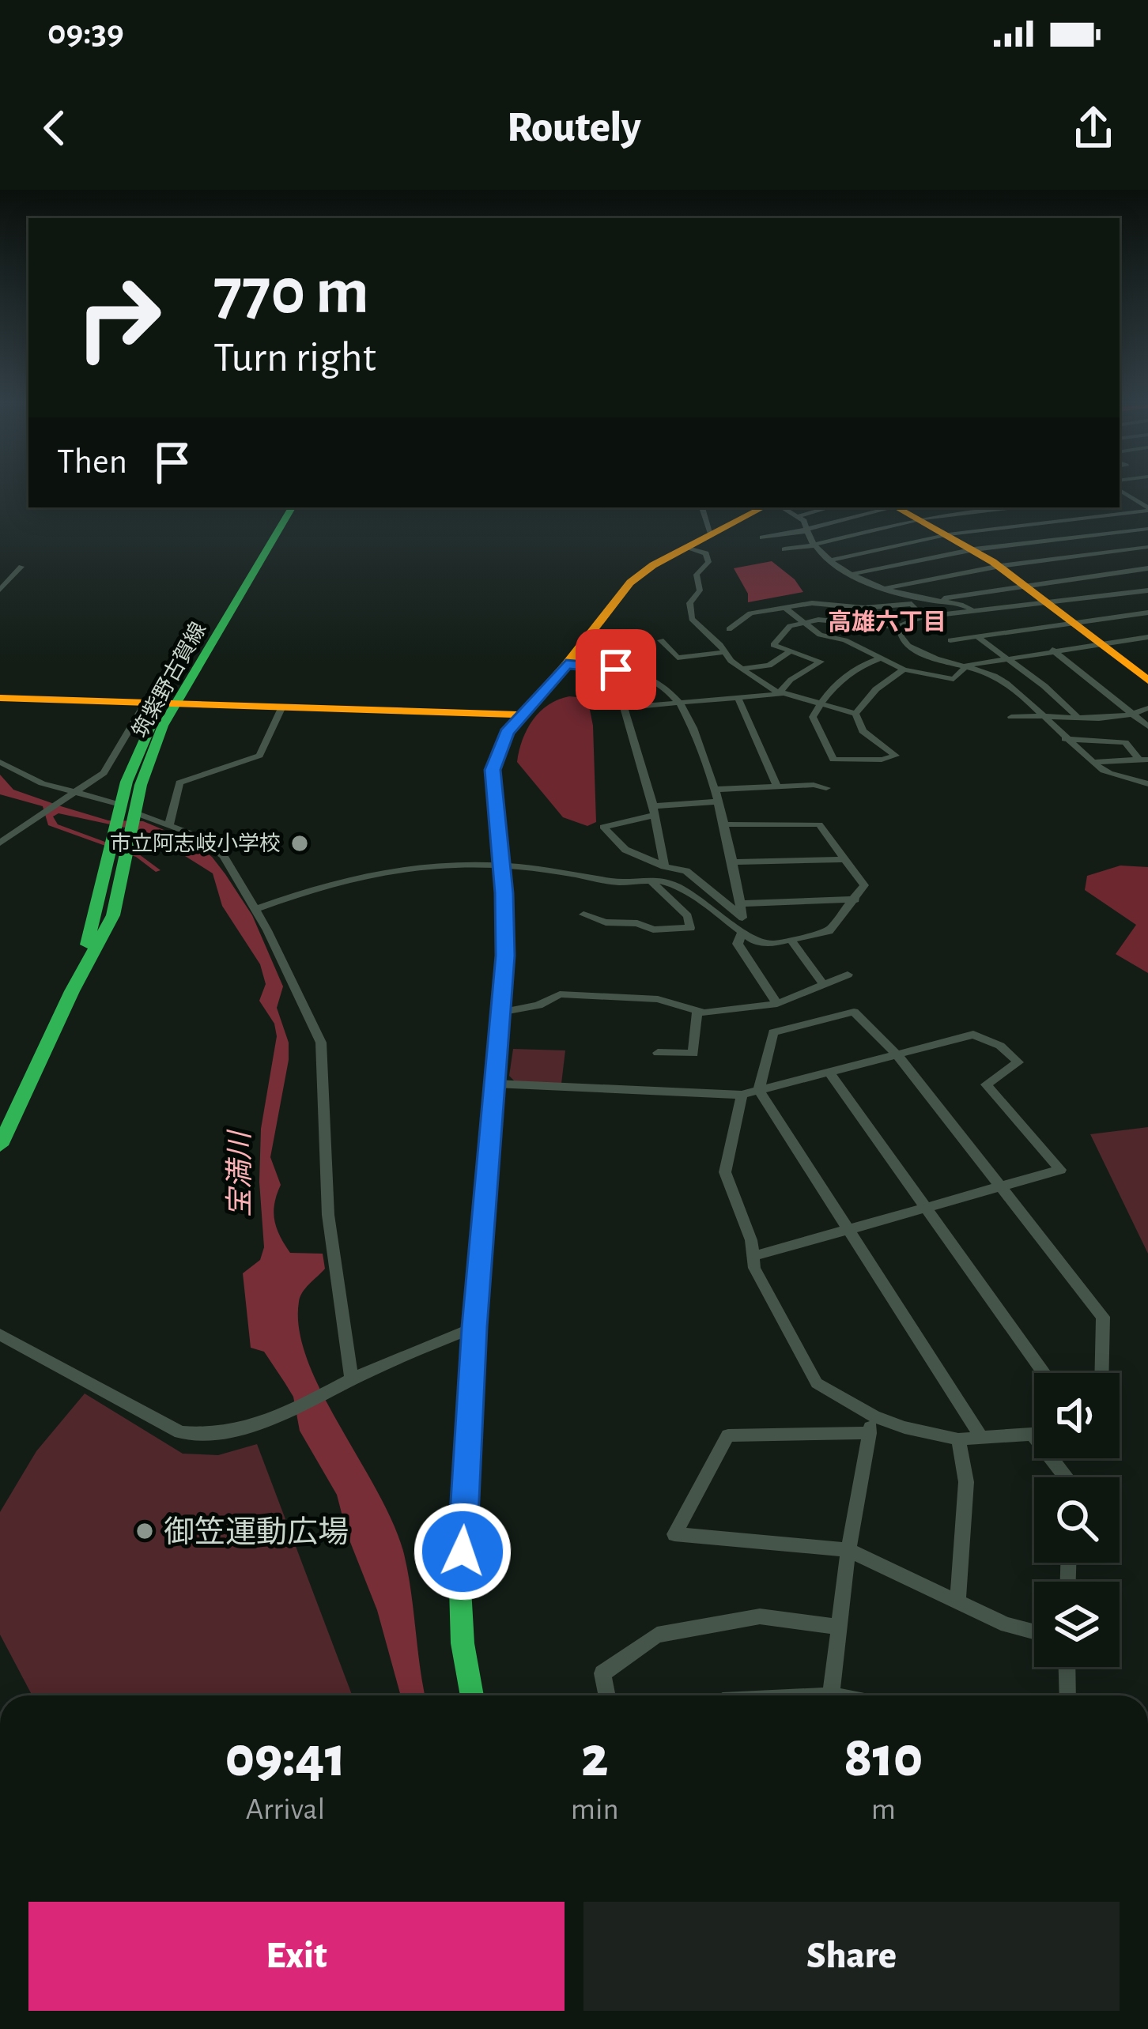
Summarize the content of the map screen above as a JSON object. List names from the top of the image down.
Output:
{
  "streets": {
    "main road": ["筑紫野古賀線"]
  },
  "districts": ["高雄六丁目"],
  "water": ["宝満川"],
  "places": ["市立阿志岐小学校", "御笠運動広場"],
  "page": {
    "status": "09:39",
    "header": "Routely",
    "turn": ["770 m", "Turn right"],
    "then": "Then",
    "eta": [
      "09:41",
      "Arrival",
      "2",
      "min",
      "810",
      "m"
    ],
    "buttons": ["Exit", "Share"]
  }
}
